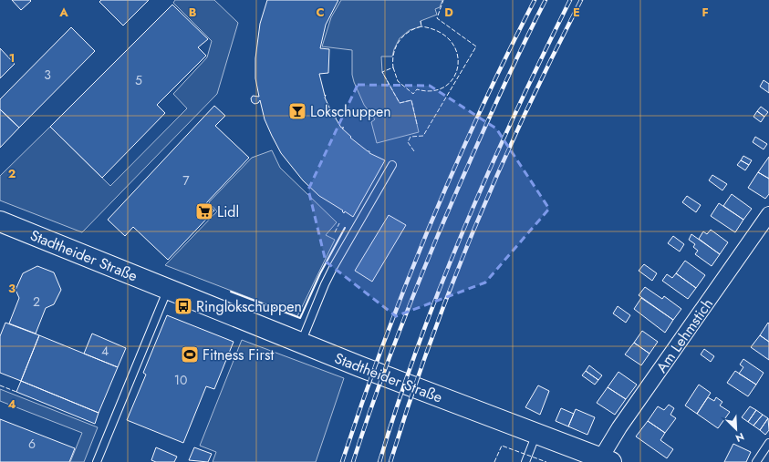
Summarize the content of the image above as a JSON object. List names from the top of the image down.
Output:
{
  "streets": {
    "street": ["Stadtheider Straße", "Am Lehmstich"]
  },
  "crossings": [
    ["Stadtheider Straße", "Am Lehmstich"]
  ],
  "places": {
    "bar": ["Lokschuppen"],
    "supermarket": ["Lidl"],
    "bus stop": ["Ringlokschuppen"],
    "sports": ["Fitness First"]
  },
  "house_numbers": [
    "3",
    "5",
    "7",
    "2",
    "4",
    "10",
    "6"
  ],
  "north": "bottom right",
  "grid": {
    "columns": [
      "A",
      "B",
      "C",
      "D",
      "E",
      "F"
    ],
    "rows": [
      "1",
      "2",
      "3",
      "4"
    ]
  }
}
